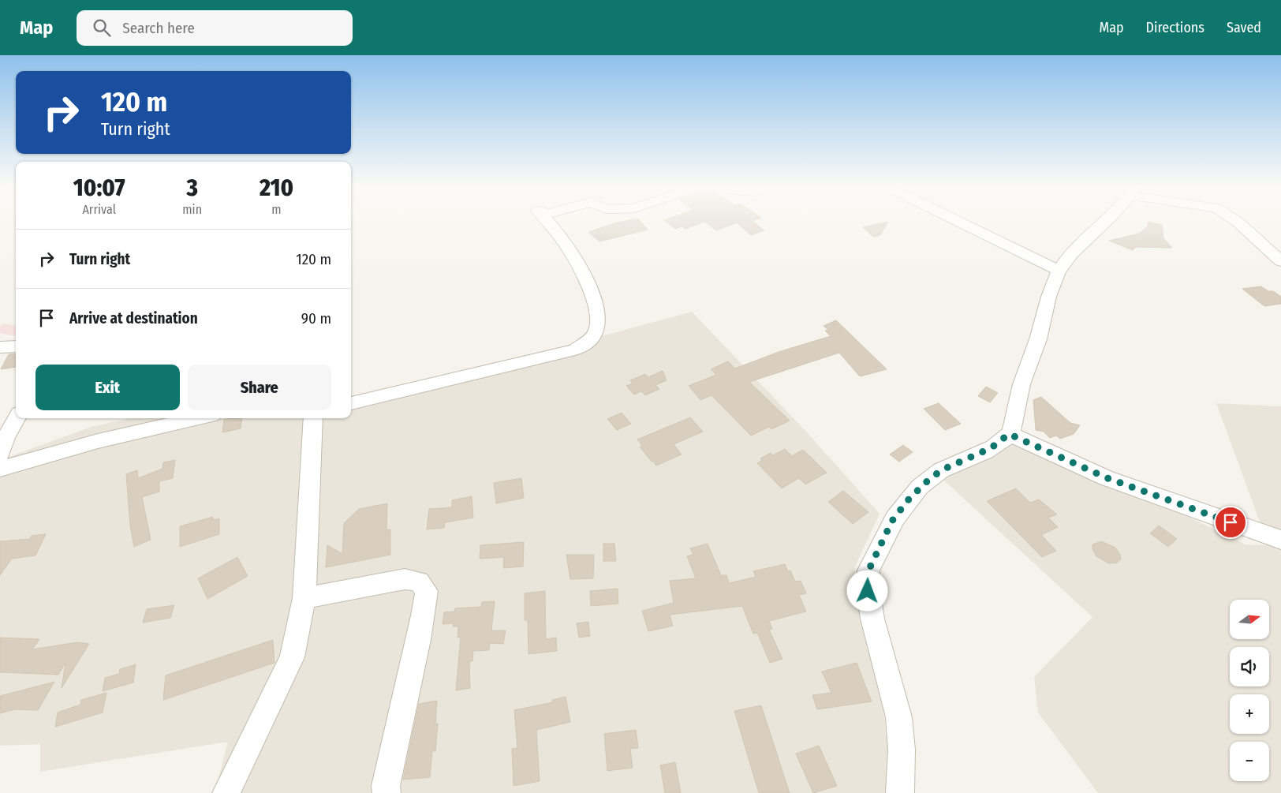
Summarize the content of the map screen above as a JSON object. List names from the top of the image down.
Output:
{
  "north": "right",
  "page": {
    "header": "Map",
    "search": "Search here",
    "nav": ["Map", "Directions", "Saved"],
    "turn": ["120 m", "Turn right"],
    "eta": [
      "10:07",
      "Arrival",
      "3",
      "min",
      "210",
      "m"
    ],
    "list": [
      {
        "name": "Turn right",
        "value": "120 m"
      },
      {
        "name": "Arrive at destination",
        "value": "90 m"
      }
    ],
    "buttons": ["Exit", "Share"],
    "map_buttons": ["+", "−"]
  }
}
